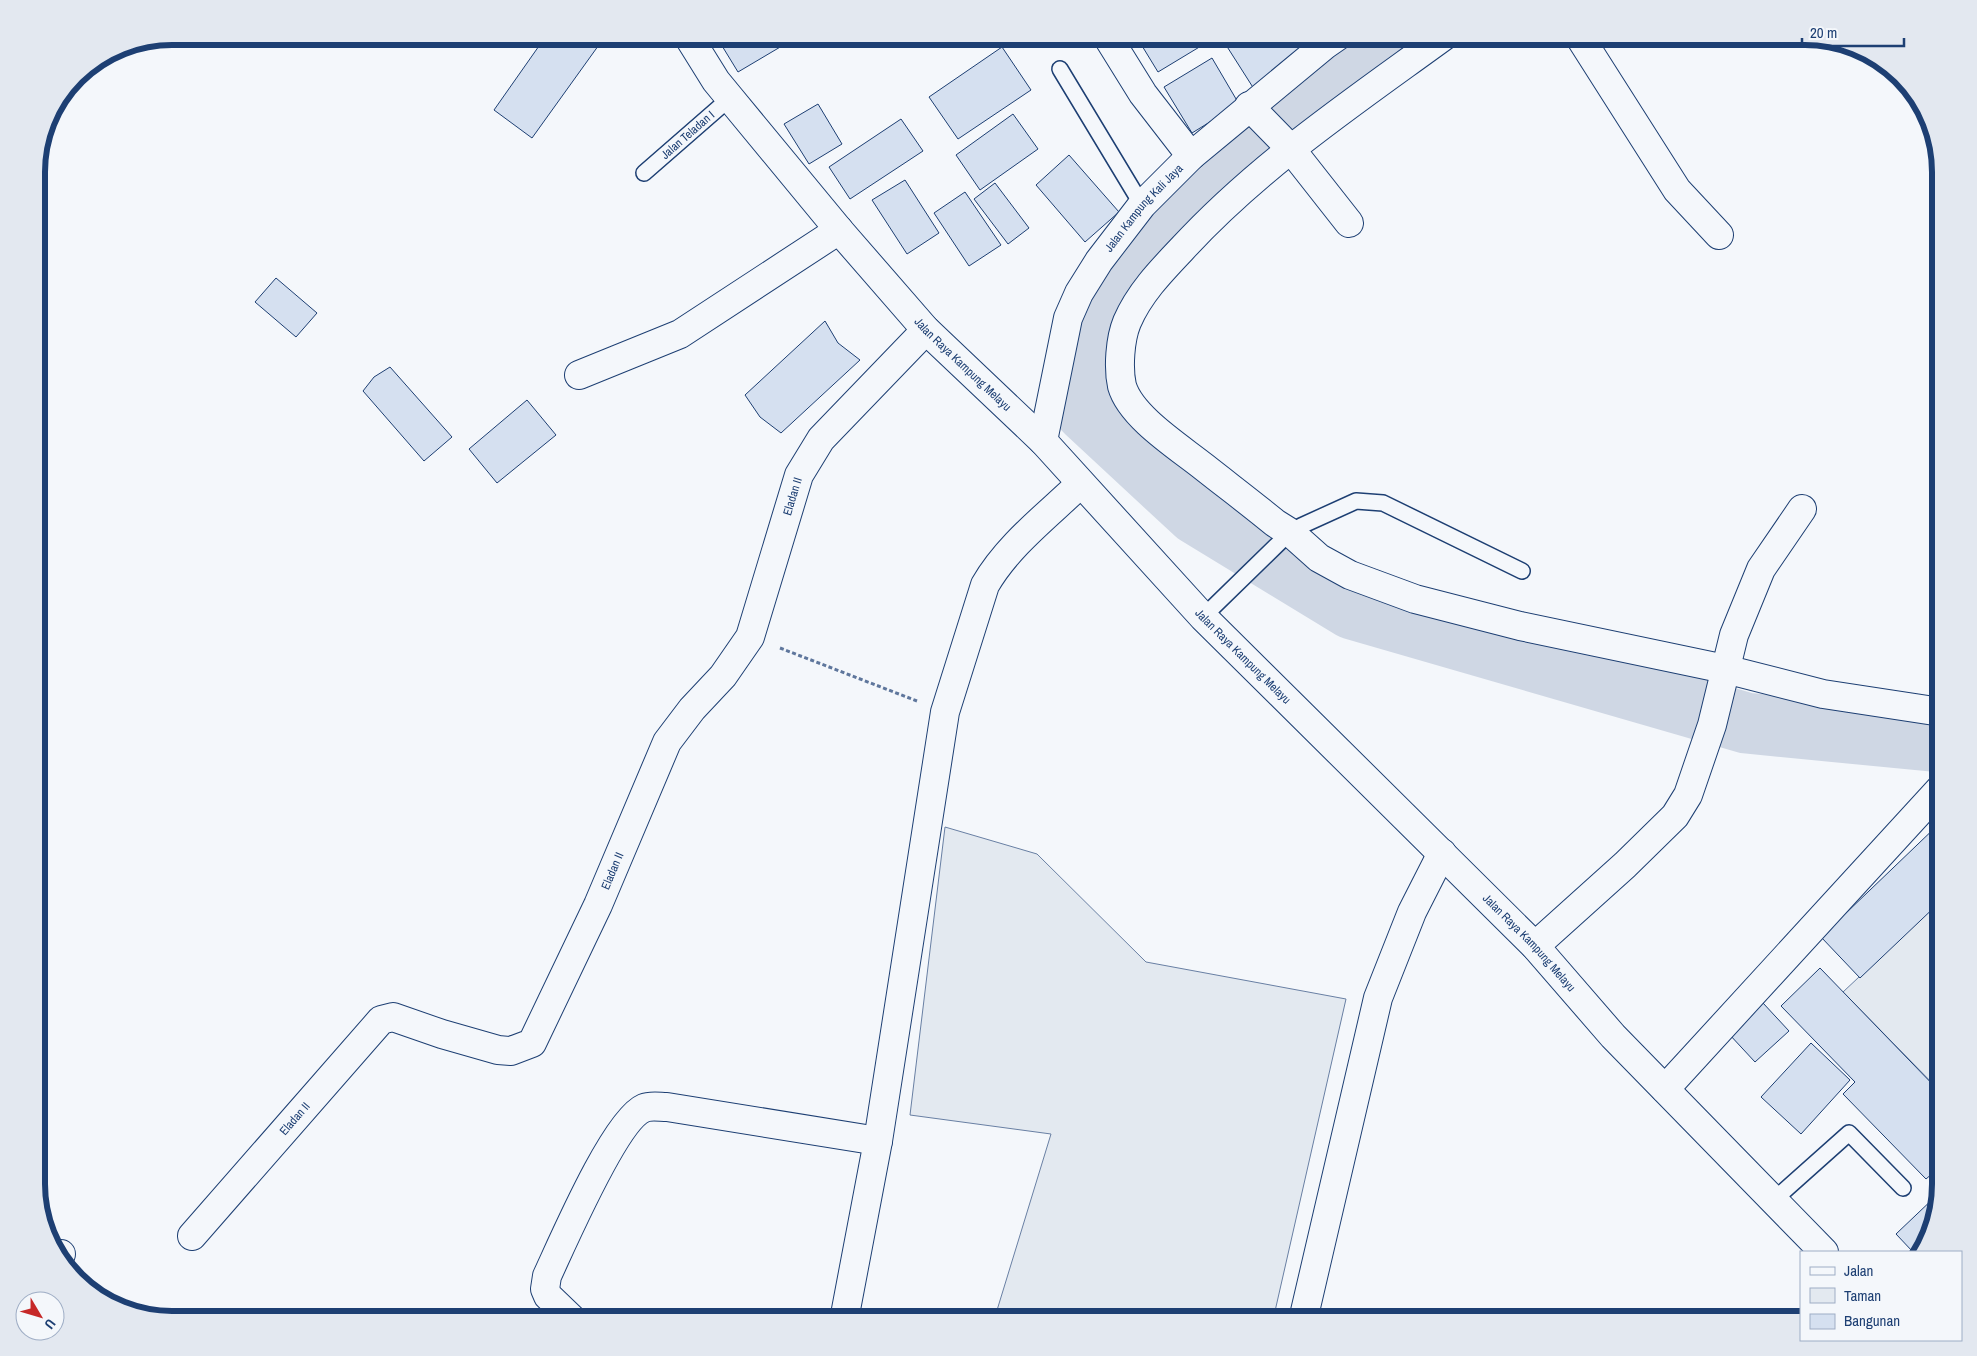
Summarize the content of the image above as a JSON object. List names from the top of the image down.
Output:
{
  "streets": {
    "street": ["Jalan Kampung Kali Jaya", "Jalan Raya Kampung Melayu", "Eladan II"],
    "lane": ["Jalan Teladan I"]
  },
  "crossings": [
    ["Jalan Teladan I", "Jalan Raya Kampung Melayu"],
    ["Jalan Kampung Kali Jaya", "Jalan Raya Kampung Melayu"],
    ["Jalan Raya Kampung Melayu", "Eladan II"]
  ],
  "legend": ["Jalan", "Taman", "Bangunan"],
  "scale_bar": "20 m",
  "north": "bottom right"
}
